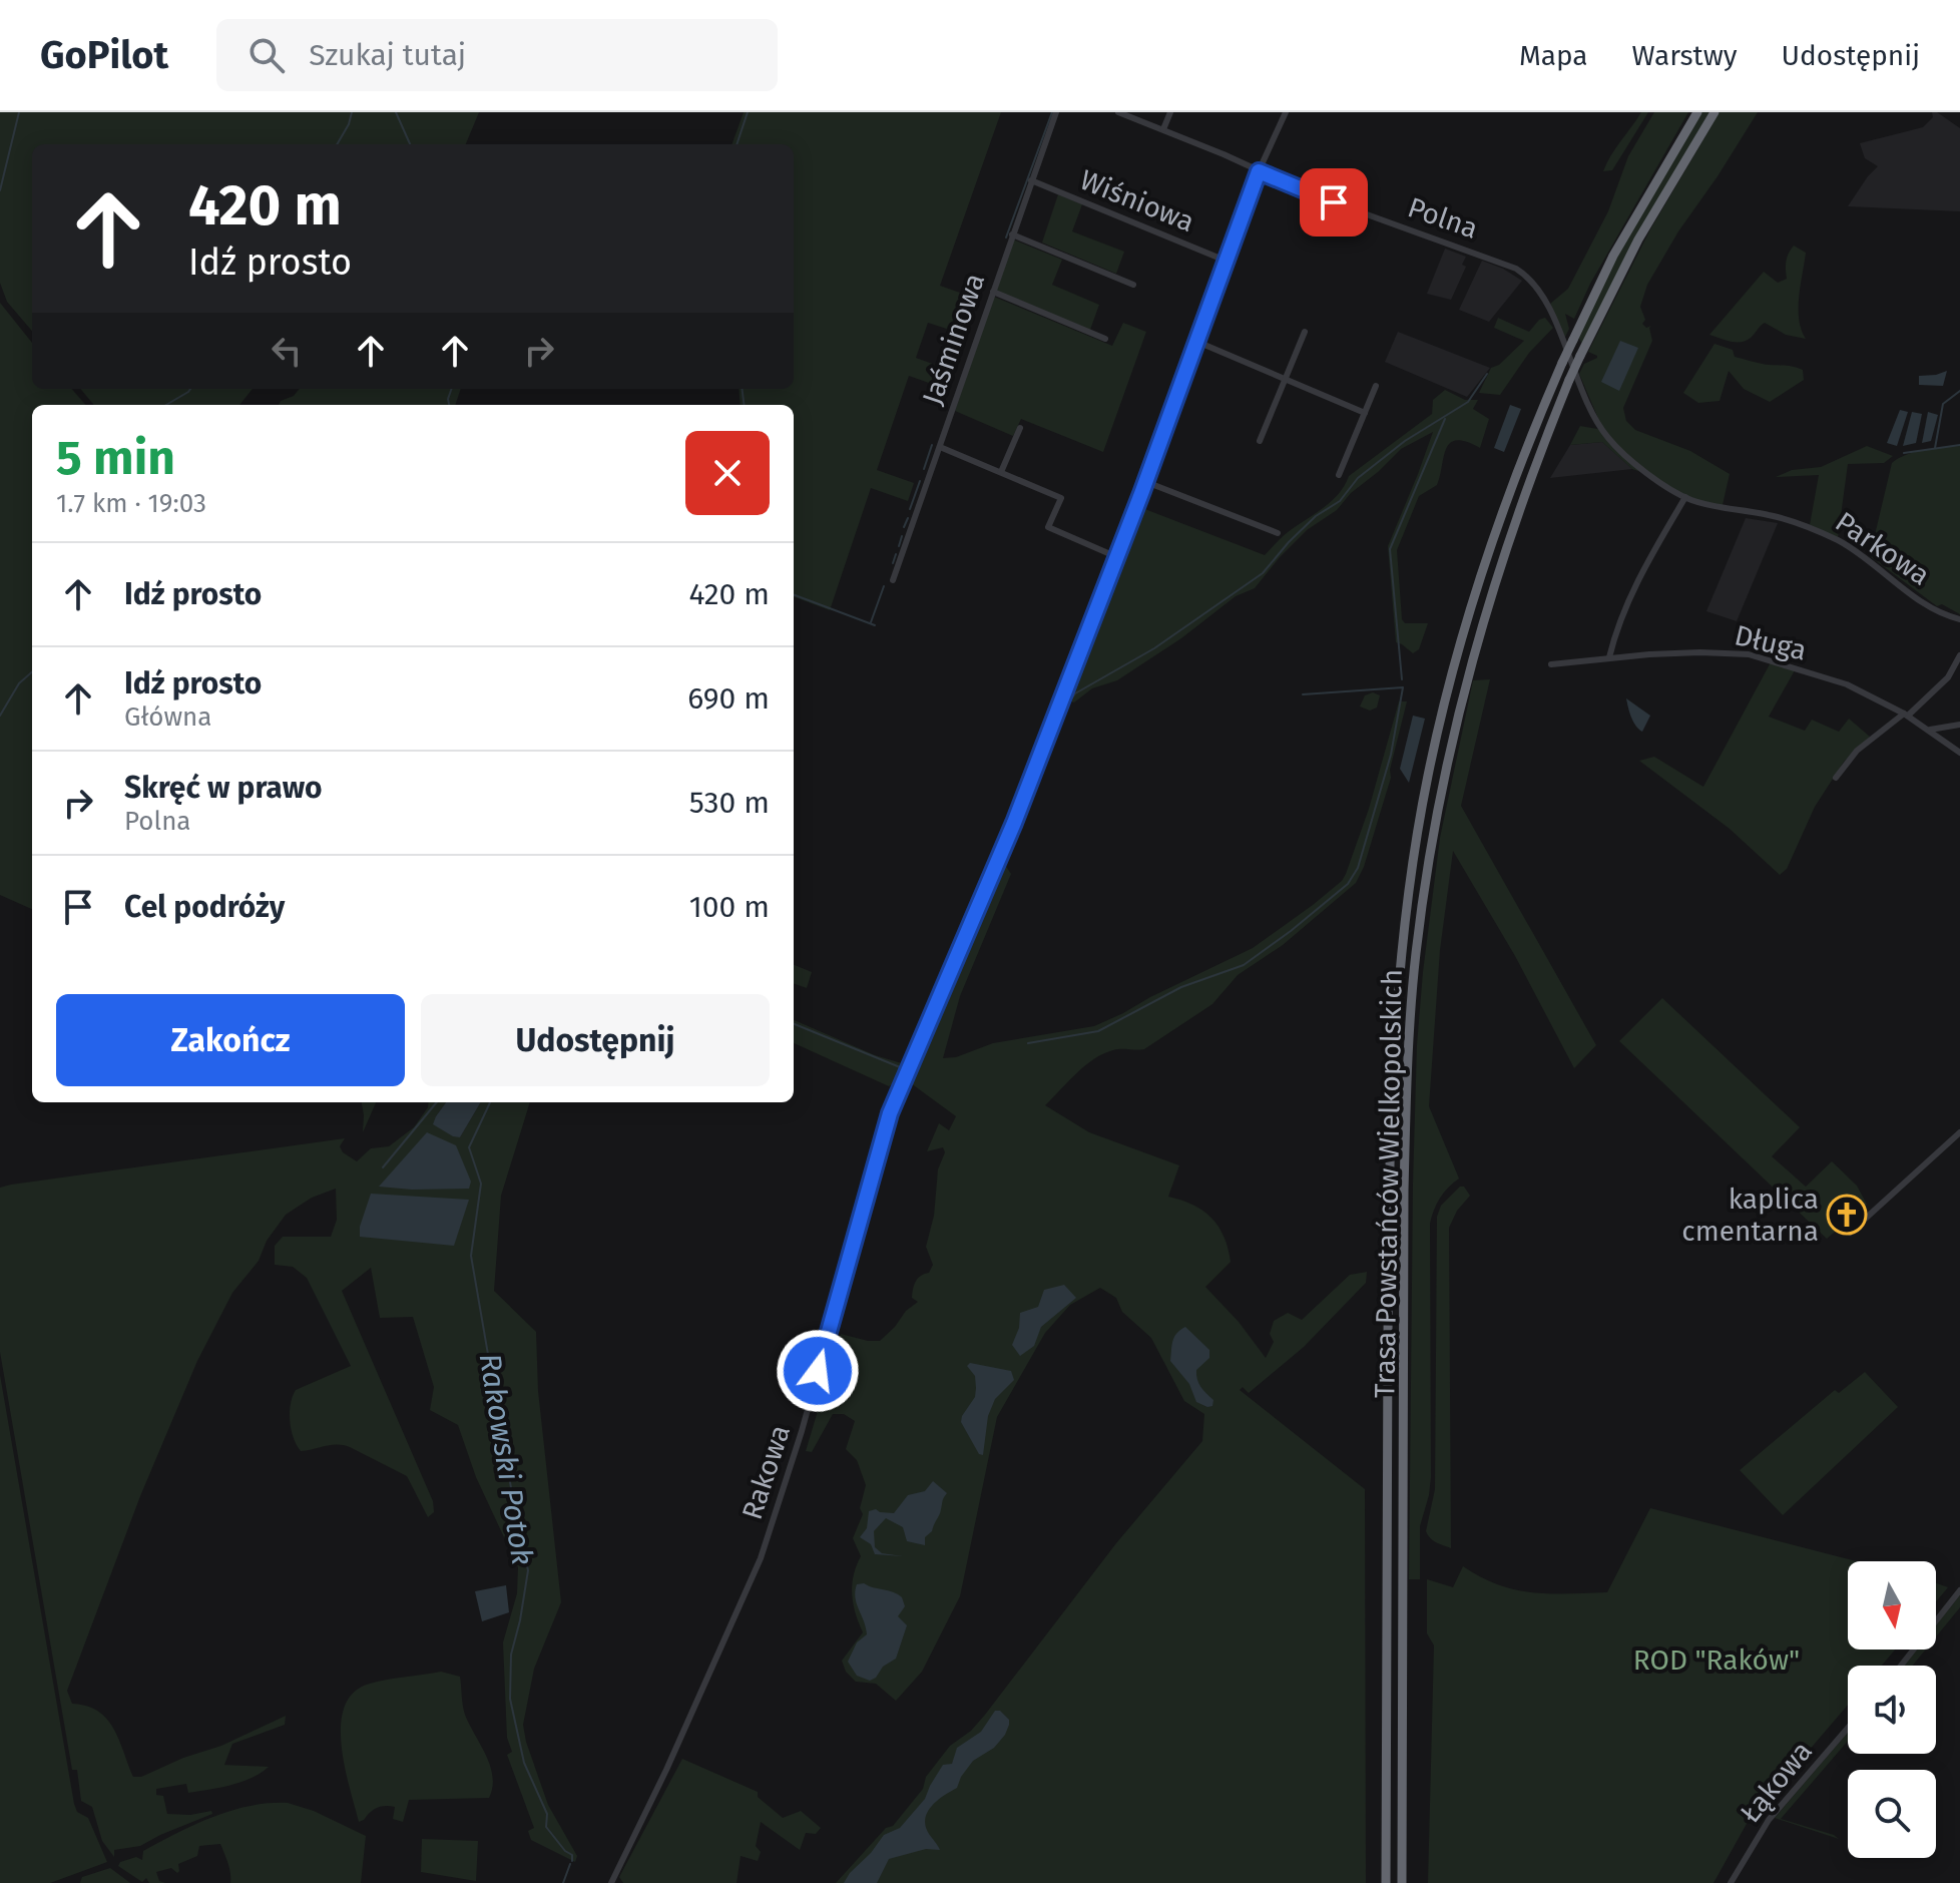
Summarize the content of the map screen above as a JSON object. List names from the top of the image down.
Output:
{
  "streets": {
    "highway": ["Trasa Powstańców Wielkopolskich"],
    "street": [
      "Wiśniowa",
      "Polna",
      "Jaśminowa",
      "Parkowa",
      "Długa",
      "Rakowa",
      "Łąkowa"
    ]
  },
  "crossings": [
    ["Wiśniowa", "Jaśminowa"],
    ["Wiśniowa", "Rakowa"],
    ["Polna", "Parkowa"],
    ["Polna", "Rakowa"]
  ],
  "water": ["Rakowski Potok"],
  "parks": ["ROD \"Raków\""],
  "places": {
    "church": ["kaplica cmentarna"]
  },
  "north": "bottom",
  "page": {
    "header": "GoPilot",
    "search": "Szukaj tutaj",
    "nav": ["Mapa", "Warstwy", "Udostępnij"],
    "turn": ["420 m", "Idź prosto"],
    "heading": ["5 min", "1.7 km · 19:03"],
    "list": [
      {
        "name": "Idź prosto",
        "value": "420 m"
      },
      {
        "name": "Idź prosto",
        "note": "Główna",
        "value": "690 m"
      },
      {
        "name": "Skręć w prawo",
        "note": "Polna",
        "value": "530 m"
      },
      {
        "name": "Cel podróży",
        "value": "100 m"
      }
    ],
    "buttons": ["Zakończ", "Udostępnij"]
  }
}
